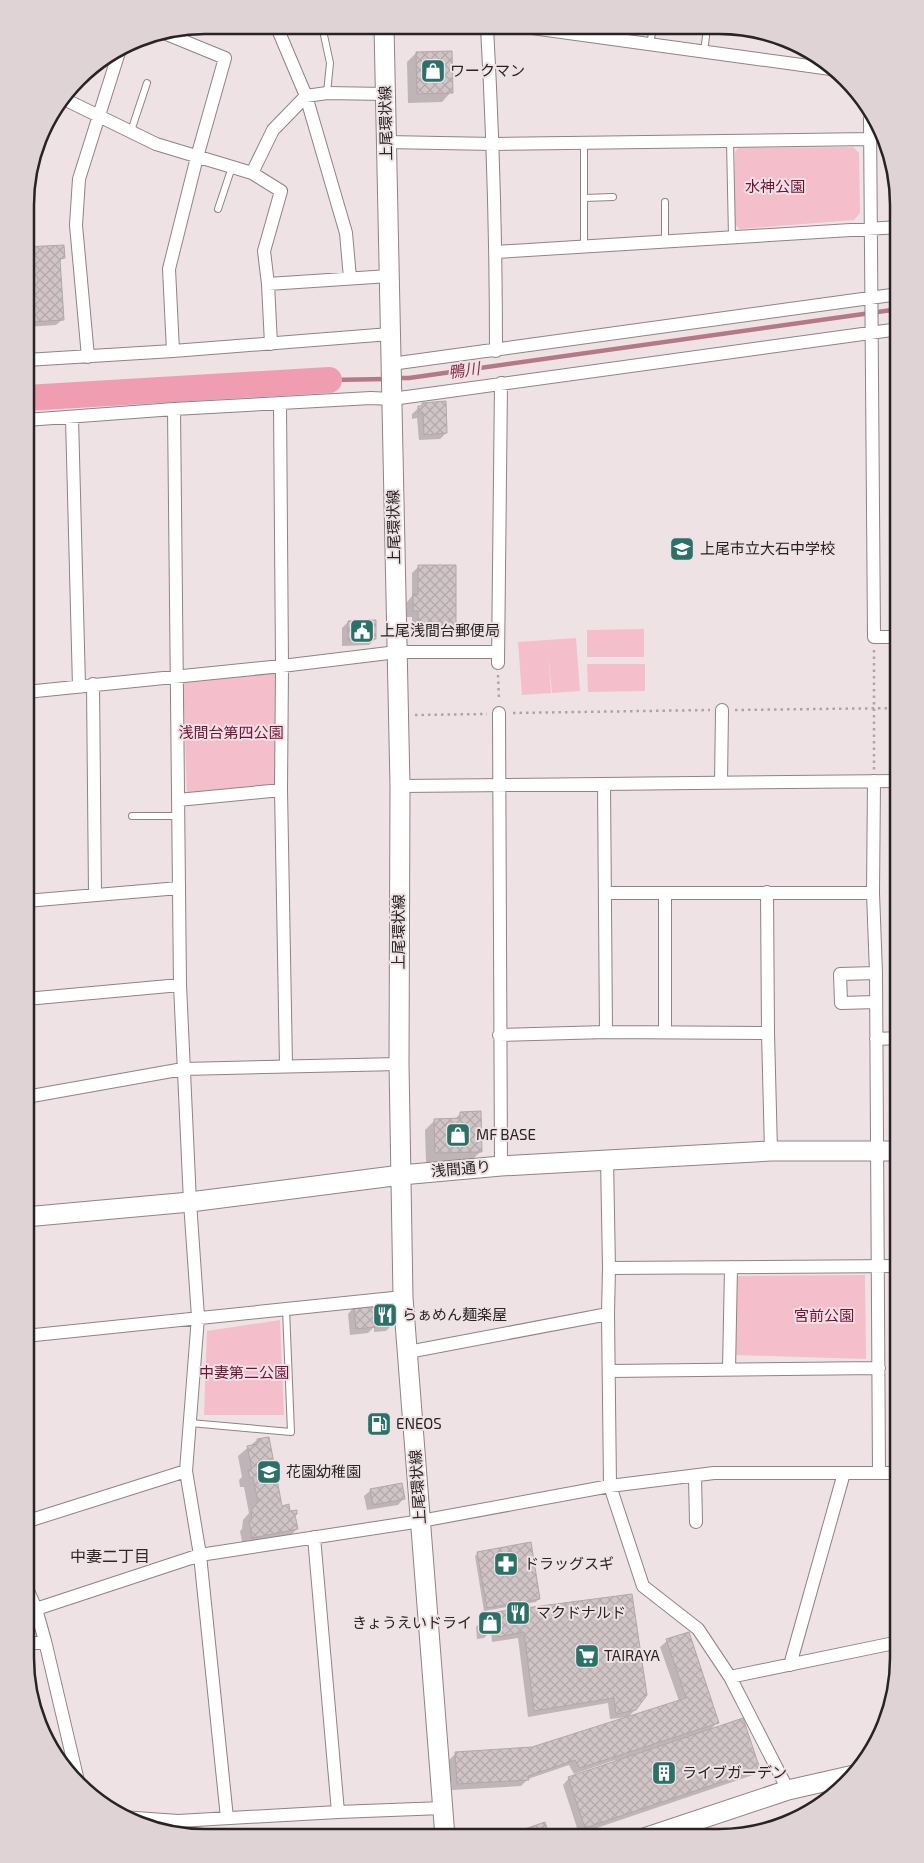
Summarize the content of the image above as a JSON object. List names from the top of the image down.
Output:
{
  "streets": {
    "main road": ["上尾環状線", "浅間通り"]
  },
  "crossings": [
    ["上尾環状線", "浅間通り"]
  ],
  "districts": ["中妻二丁目"],
  "water": ["鴨川"],
  "parks": [
    "水神公園",
    "浅間台第四公園",
    "宮前公園",
    "中妻第二公園"
  ],
  "places": {
    "shop": ["ワークマン", "MF BASE", "きょうえいドライ"],
    "school or university": ["上尾市立大石中学校", "花園幼稚園"],
    "public building": ["上尾浅間台郵便局"],
    "restaurant": ["らぁめん麺楽屋", "マクドナルド"],
    "fuel station": ["ENEOS"],
    "pharmacy": ["ドラッグスギ"],
    "supermarket": ["TAIRAYA"],
    "building": ["ライブガーデン"]
  }
}
